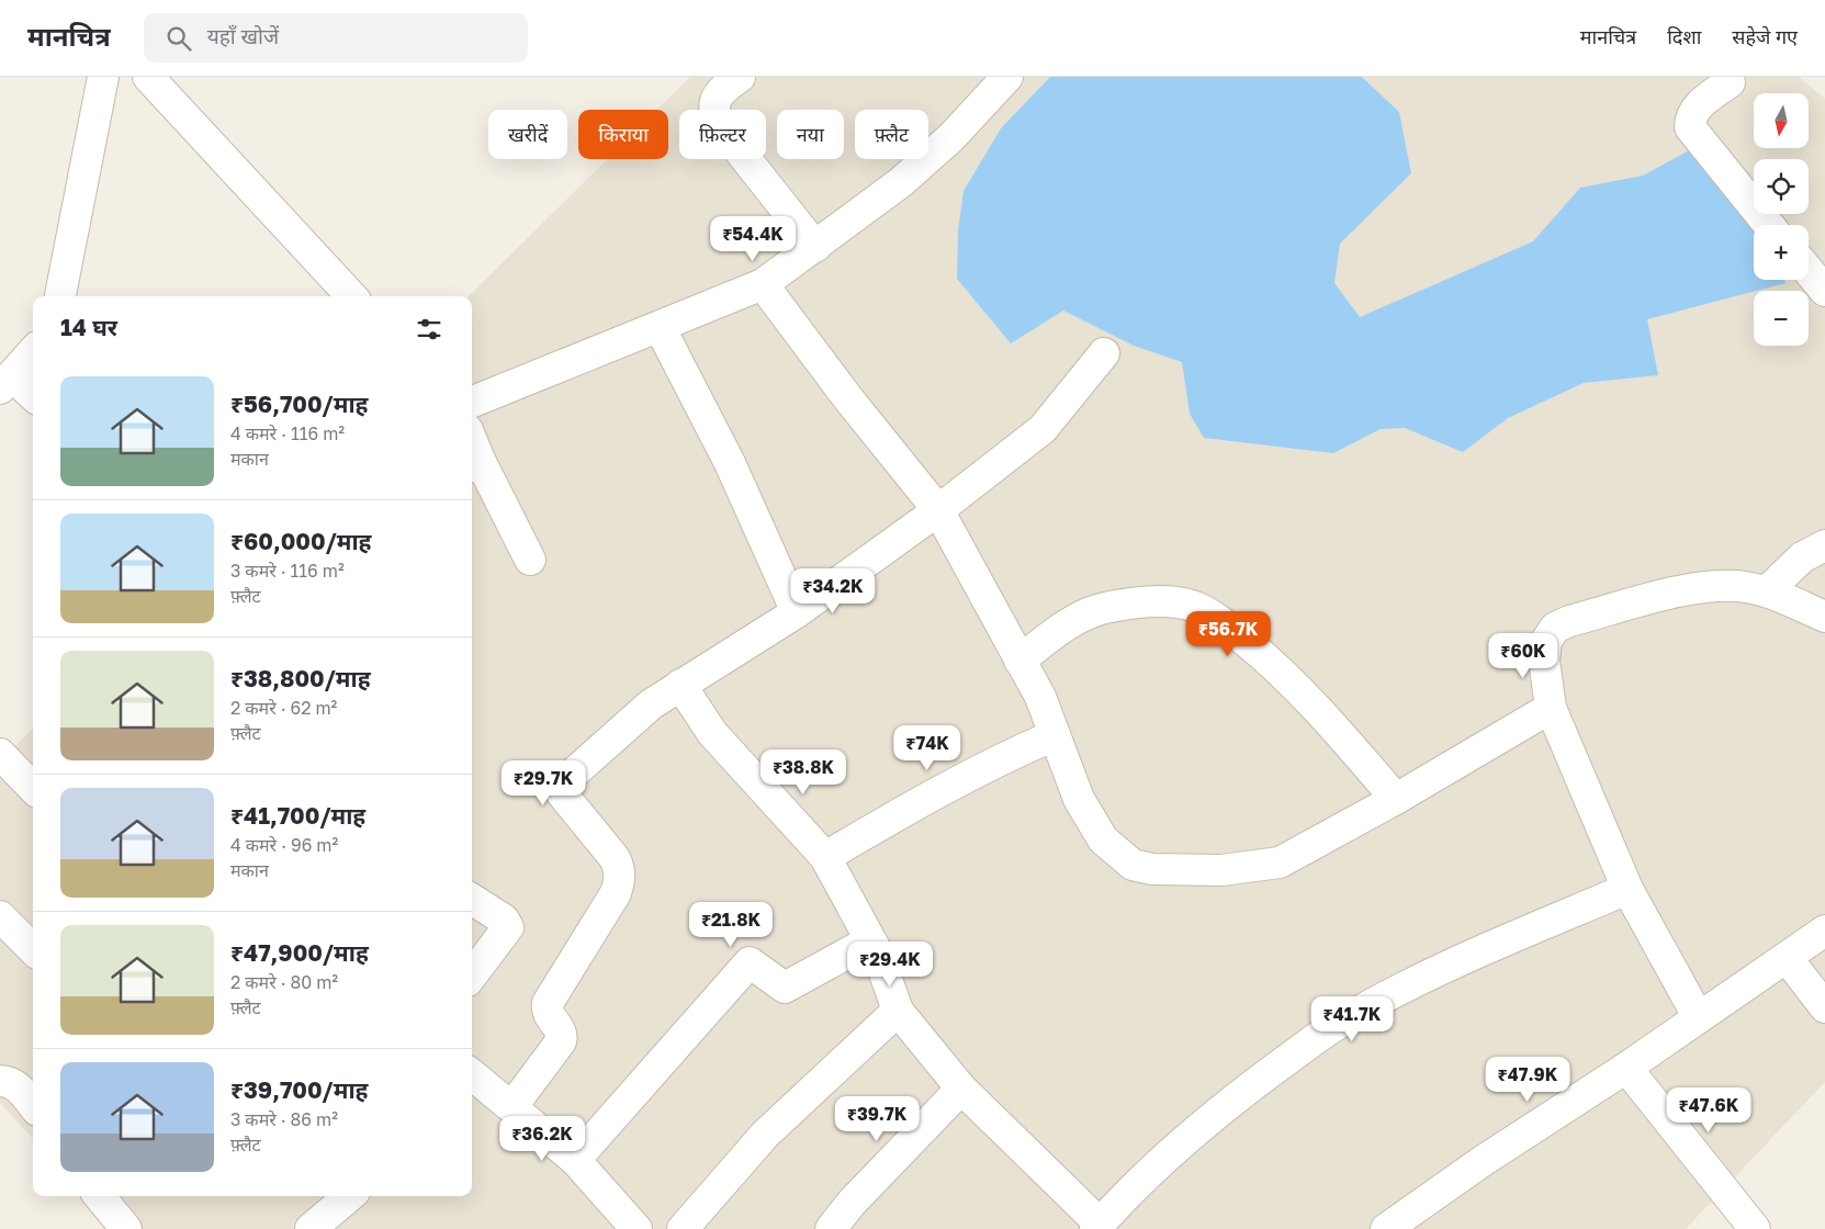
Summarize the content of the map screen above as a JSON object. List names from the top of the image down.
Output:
{
  "north": "bottom",
  "page": {
    "header": "मानचित्र",
    "search": "यहाँ खोजें",
    "nav": ["मानचित्र", "दिशा", "सहेजे गए"],
    "map_buttons": ["+", "−"],
    "chip": [
      "खरीदें",
      "किराया",
      "फ़िल्टर",
      "नया",
      "फ़्लैट"
    ],
    "price": [
      "₹54.4K",
      "₹34.2K",
      "₹56.7K",
      "₹60K",
      "₹74K",
      "₹38.8K",
      "₹29.7K",
      "₹21.8K",
      "₹29.4K",
      "₹41.7K",
      "₹47.9K",
      "₹47.6K",
      "₹39.7K",
      "₹36.2K"
    ],
    "heading": "14 घर",
    "list": [
      {
        "name": "₹56,700/माह",
        "note": "4 कमरे · 116 m² · मकान"
      },
      {
        "name": "₹60,000/माह",
        "note": "3 कमरे · 116 m² · फ़्लैट"
      },
      {
        "name": "₹38,800/माह",
        "note": "2 कमरे · 62 m² · फ़्लैट"
      },
      {
        "name": "₹41,700/माह",
        "note": "4 कमरे · 96 m² · मकान"
      },
      {
        "name": "₹47,900/माह",
        "note": "2 कमरे · 80 m² · फ़्लैट"
      },
      {
        "name": "₹39,700/माह",
        "note": "3 कमरे · 86 m² · फ़्लैट"
      }
    ]
  }
}
